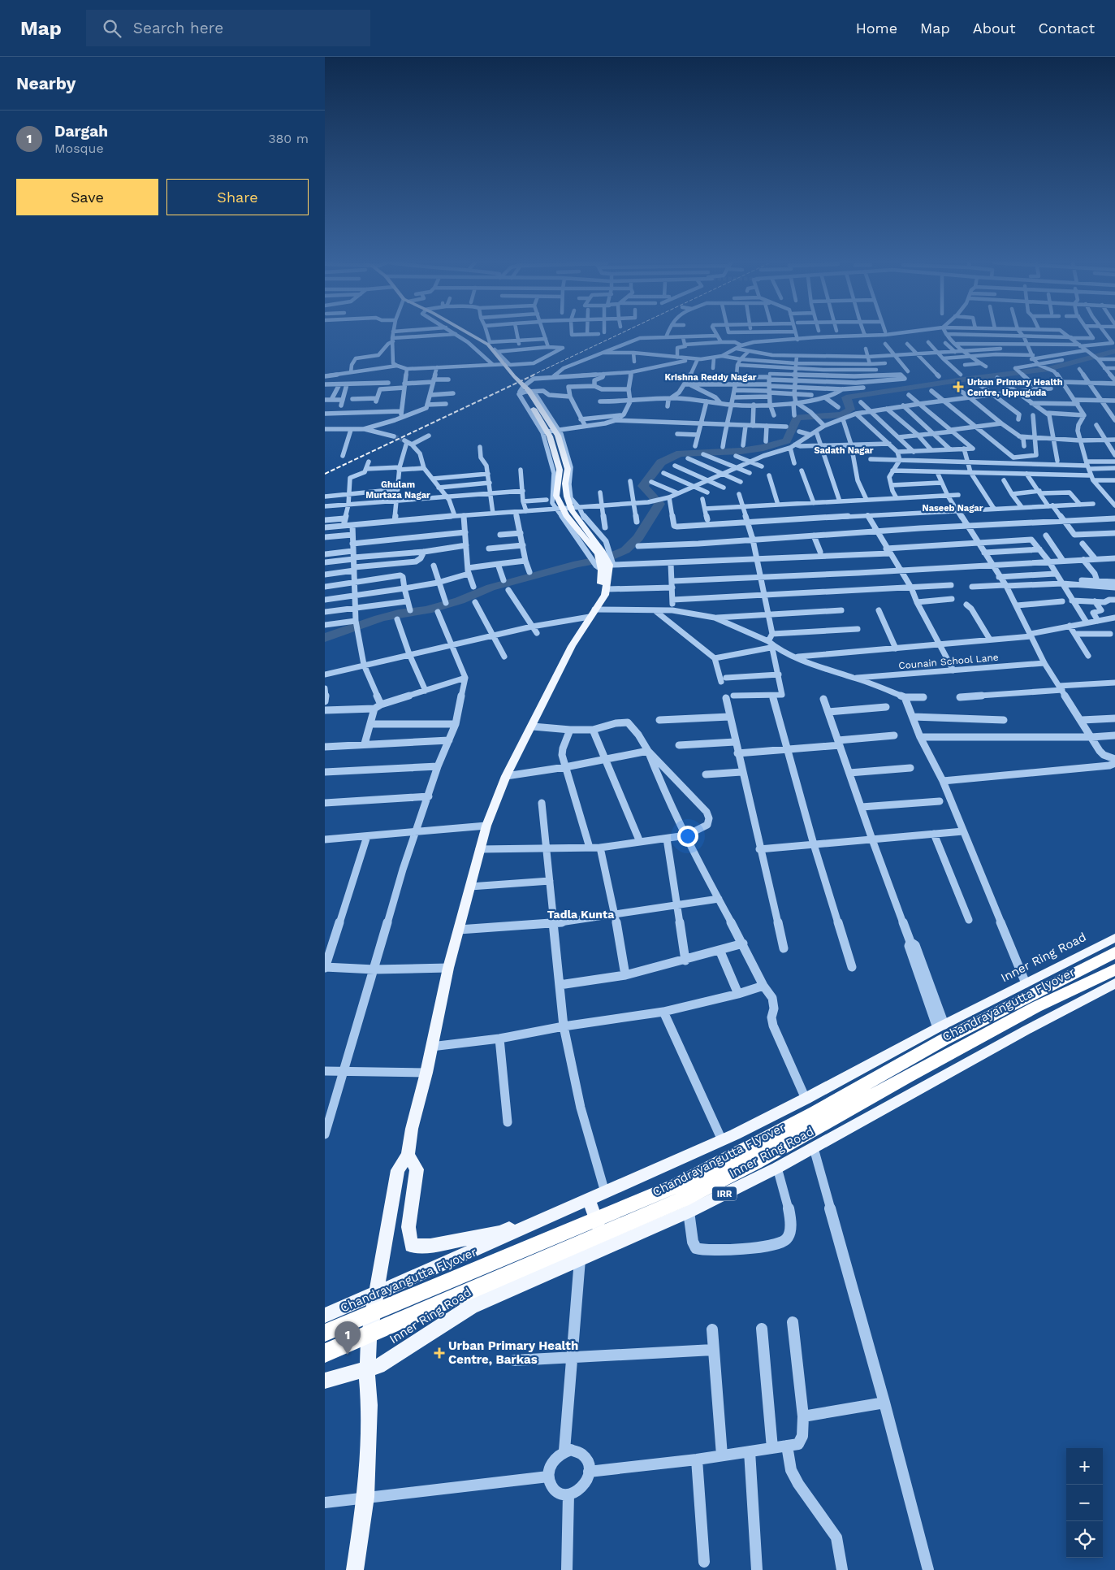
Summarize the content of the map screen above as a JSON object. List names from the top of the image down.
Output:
{
  "streets": {
    "highway": ["Chandrayangutta Flyover", "IRR"],
    "main road": ["Inner Ring Road"],
    "street": ["Counain School Lane"]
  },
  "districts": [
    "Krishna Reddy Nagar",
    "Sadath Nagar",
    "Ghulam Murtaza Nagar",
    "Naseeb Nagar",
    "Tadla Kunta"
  ],
  "places": {
    "health": ["Urban Primary Health Centre, Uppuguda", "Urban Primary Health Centre, Barkas"]
  },
  "page": {
    "header": "Map",
    "search": "Search here",
    "nav": [
      "Home",
      "Map",
      "About",
      "Contact"
    ],
    "heading": "Nearby",
    "list": [
      {
        "mark": "1",
        "name": "Dargah",
        "note": "Mosque",
        "value": "380 m"
      }
    ],
    "buttons": ["Save", "Share"],
    "pins": "1",
    "map_buttons": ["+", "−"]
  }
}
